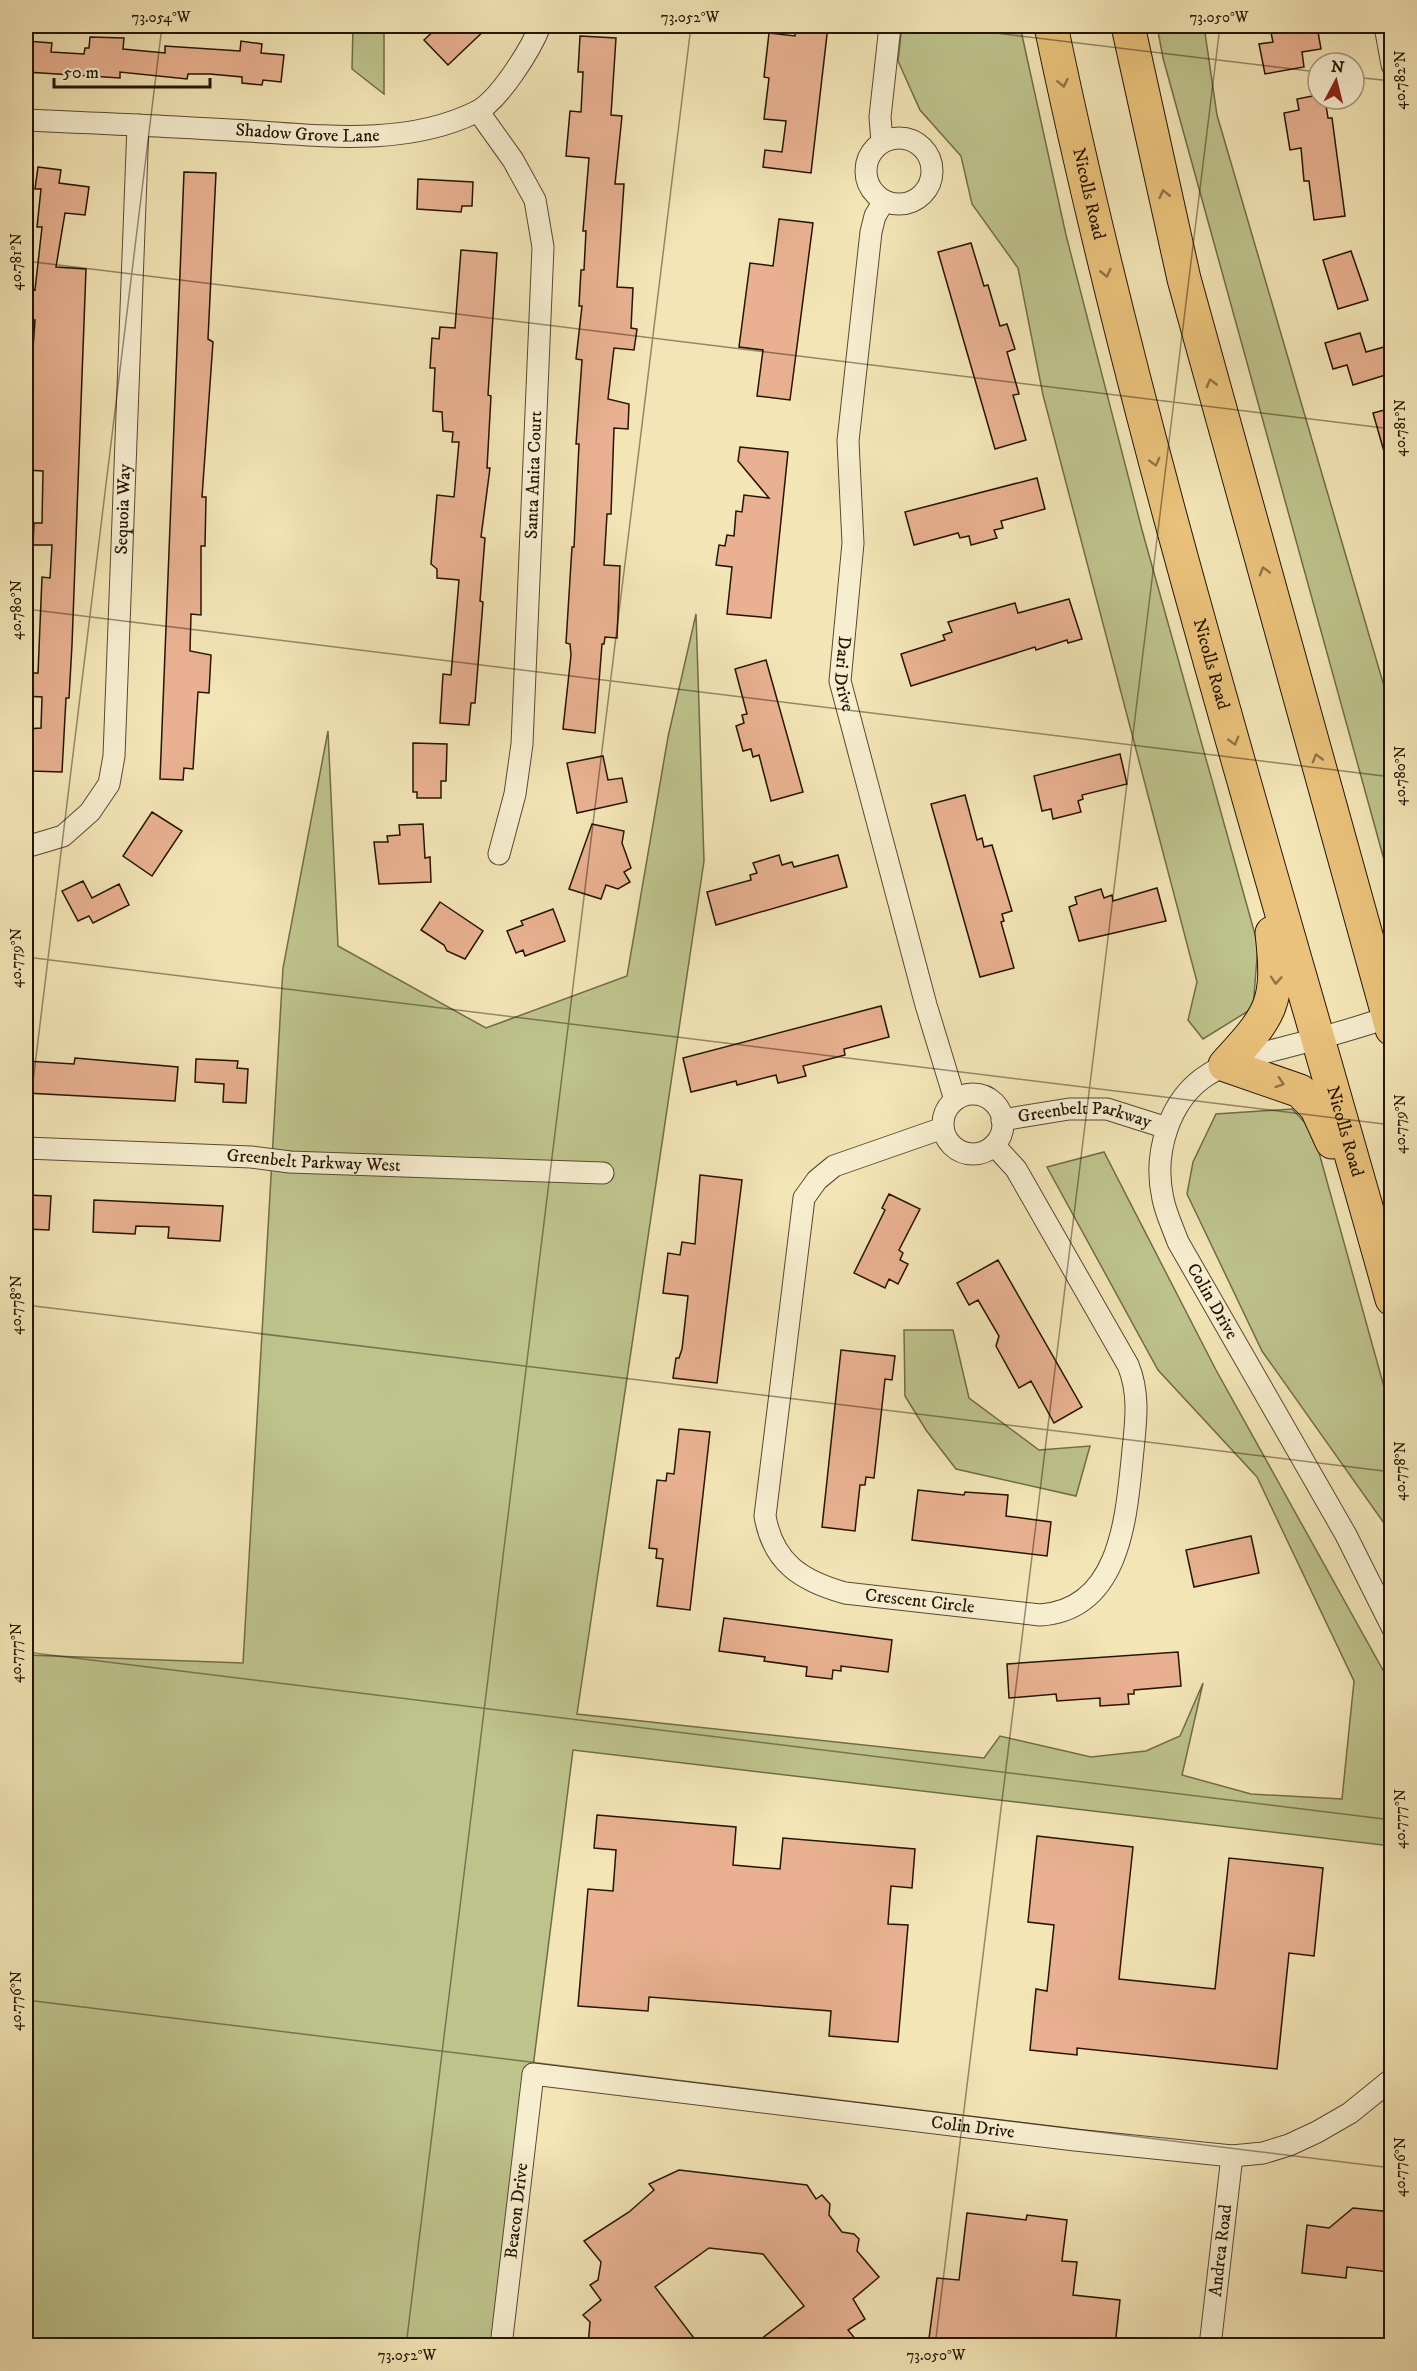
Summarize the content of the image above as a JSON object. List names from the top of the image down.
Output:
{
  "streets": {
    "highway": ["Nicolls Road"],
    "street": [
      "Shadow Grove Lane",
      "Santa Anita Court",
      "Sequoia Way",
      "Dari Drive",
      "Greenbelt Parkway",
      "Greenbelt Parkway West",
      "Colin Drive",
      "Crescent Circle",
      "Beacon Drive",
      "Andrea Road"
    ]
  },
  "crossings": [
    ["Shadow Grove Lane", "Santa Anita Court"],
    ["Shadow Grove Lane", "Sequoia Way"],
    ["Nicolls Road", "Colin Drive"],
    ["Dari Drive", "Greenbelt Parkway"],
    ["Dari Drive", "Crescent Circle"],
    ["Greenbelt Parkway", "Colin Drive"],
    ["Greenbelt Parkway", "Crescent Circle"],
    ["Colin Drive", "Beacon Drive"],
    ["Colin Drive", "Andrea Road"]
  ],
  "scale_bar": "50 m",
  "north": "top",
  "coordinates": [
    "73.054°W",
    "73.052°W",
    "73.050°W",
    "40.782°N",
    "40.781°N",
    "40.780°N",
    "40.779°N",
    "40.778°N",
    "40.777°N",
    "40.776°N"
  ]
}
